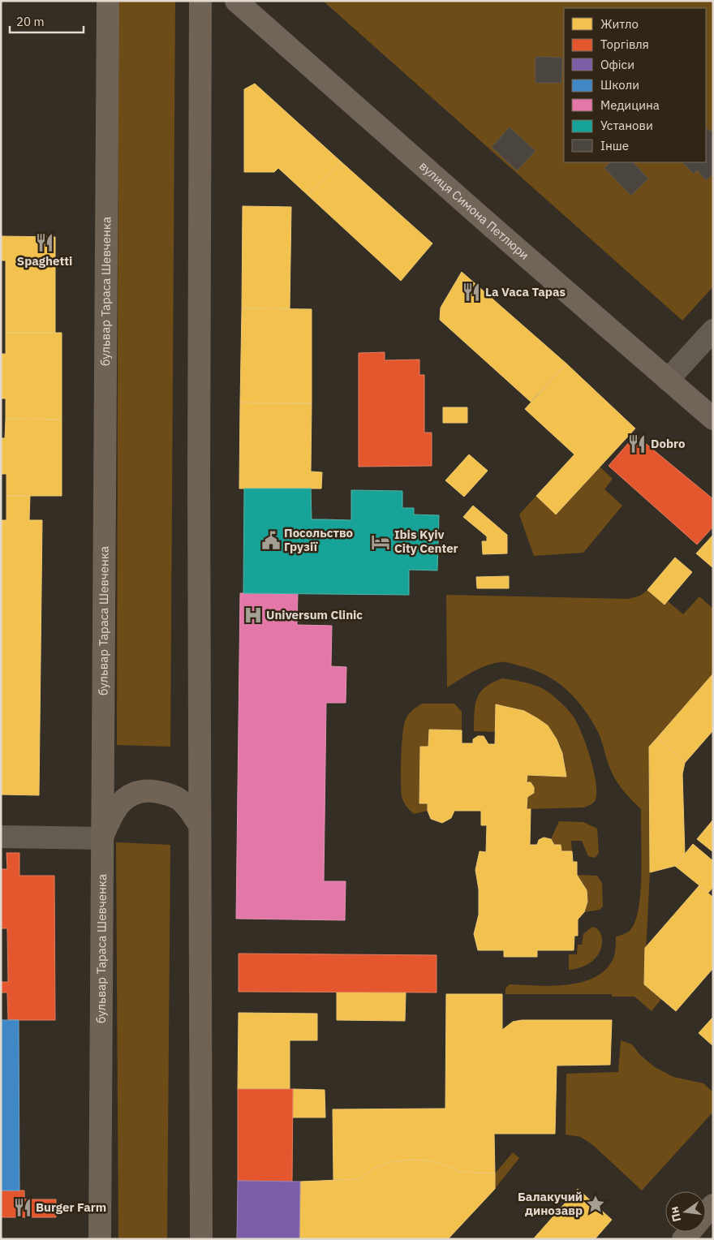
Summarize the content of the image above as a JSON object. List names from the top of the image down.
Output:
{
  "streets": {
    "main road": ["вулиця Симона Петлюри", "бульвар Тараса Шевченка"]
  },
  "places": {
    "restaurant": [
      "Spaghetti",
      "La Vaca Tapas",
      "Dobro",
      "Burger Farm"
    ],
    "public building": ["Посольство Грузії"],
    "hotel": ["Ibis Kyiv City Center"],
    "hospital": ["Universum Clinic"],
    "place": ["Балакучий динозавр"]
  },
  "legend": [
    "Житло",
    "Торгівля",
    "Офіси",
    "Школи",
    "Медицина",
    "Установи",
    "Інше"
  ],
  "scale_bar": "20 m",
  "north": "left"
}
